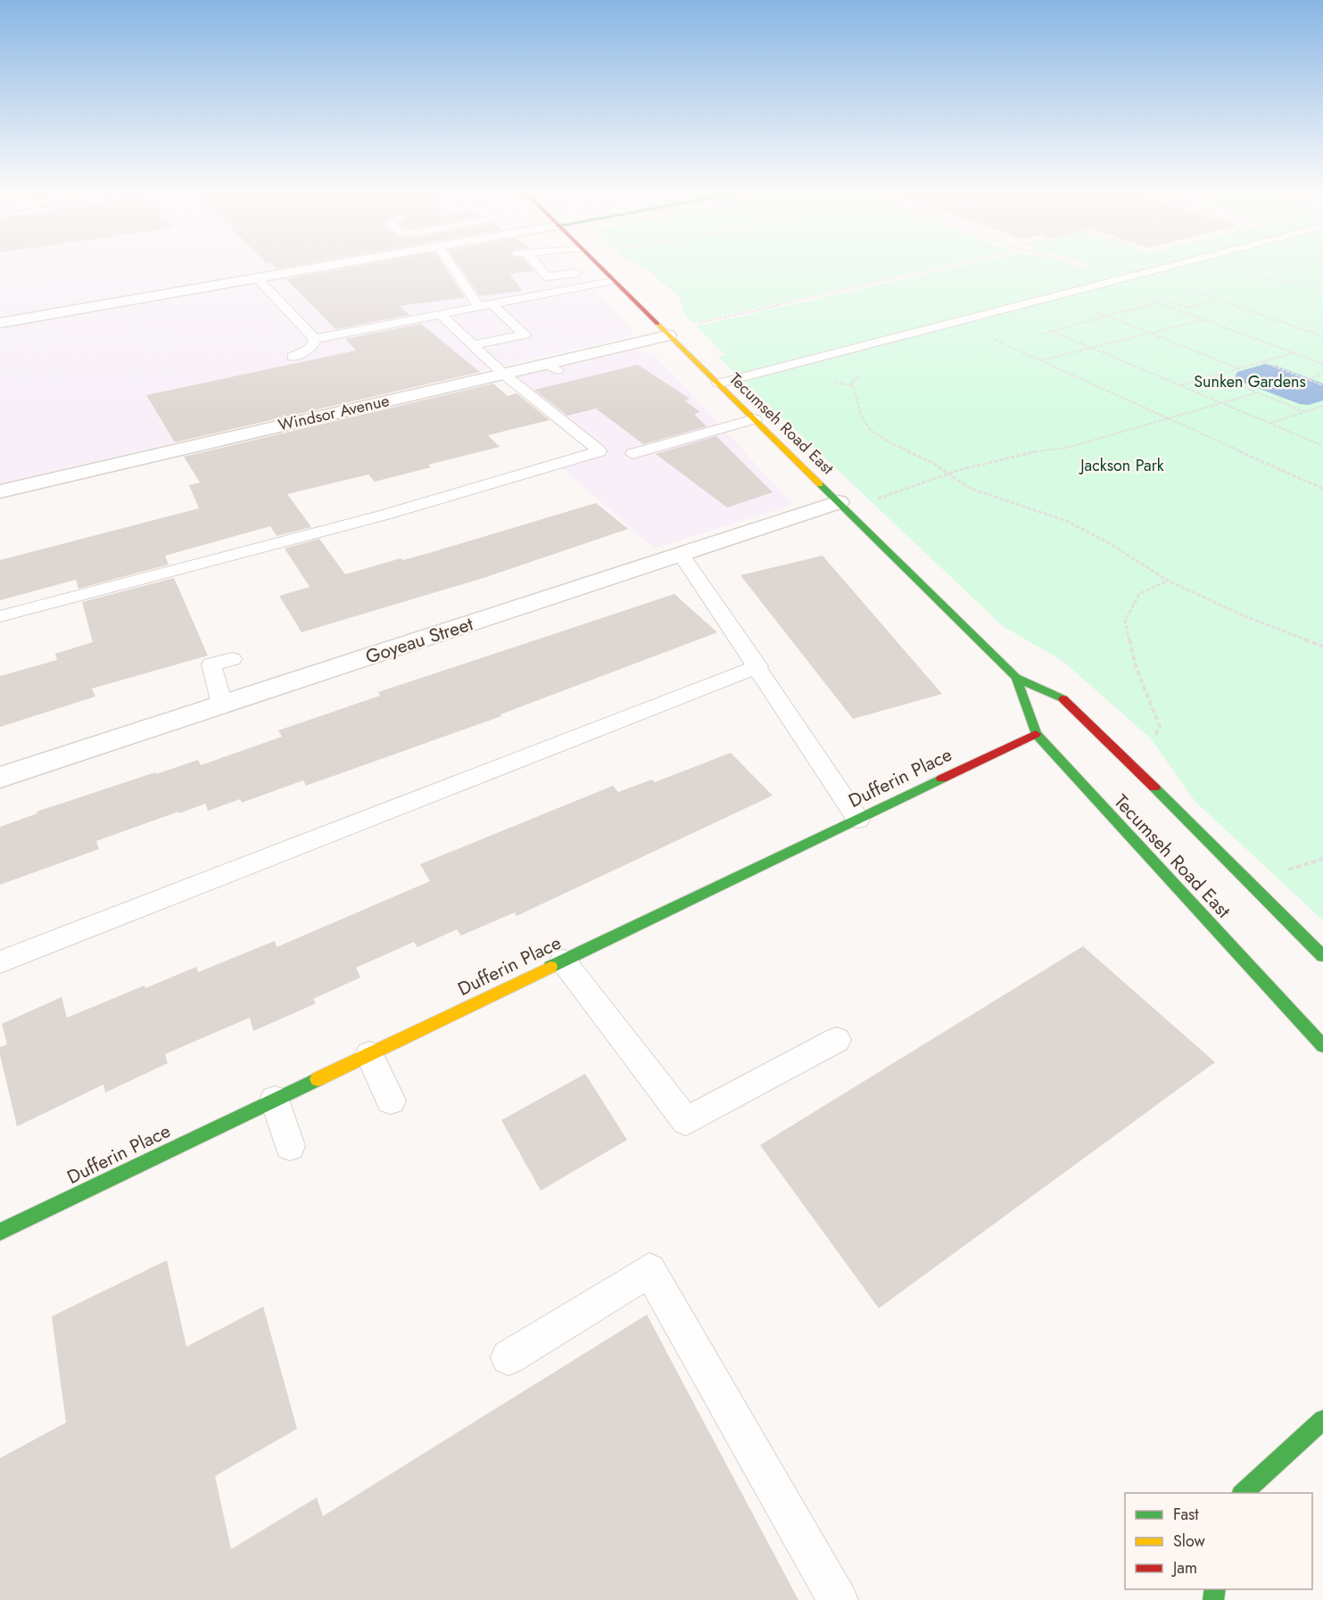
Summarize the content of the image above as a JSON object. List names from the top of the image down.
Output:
{
  "streets": {
    "main road": ["Tecumseh Road East", "Dufferin Place"],
    "street": ["Windsor Avenue", "Goyeau Street"]
  },
  "crossings": [
    ["Windsor Avenue", "Tecumseh Road East"],
    ["Tecumseh Road East", "Goyeau Street"],
    ["Tecumseh Road East", "Dufferin Place"]
  ],
  "parks": ["Sunken Gardens", "Jackson Park"],
  "legend": ["Fast", "Slow", "Jam"]
}
